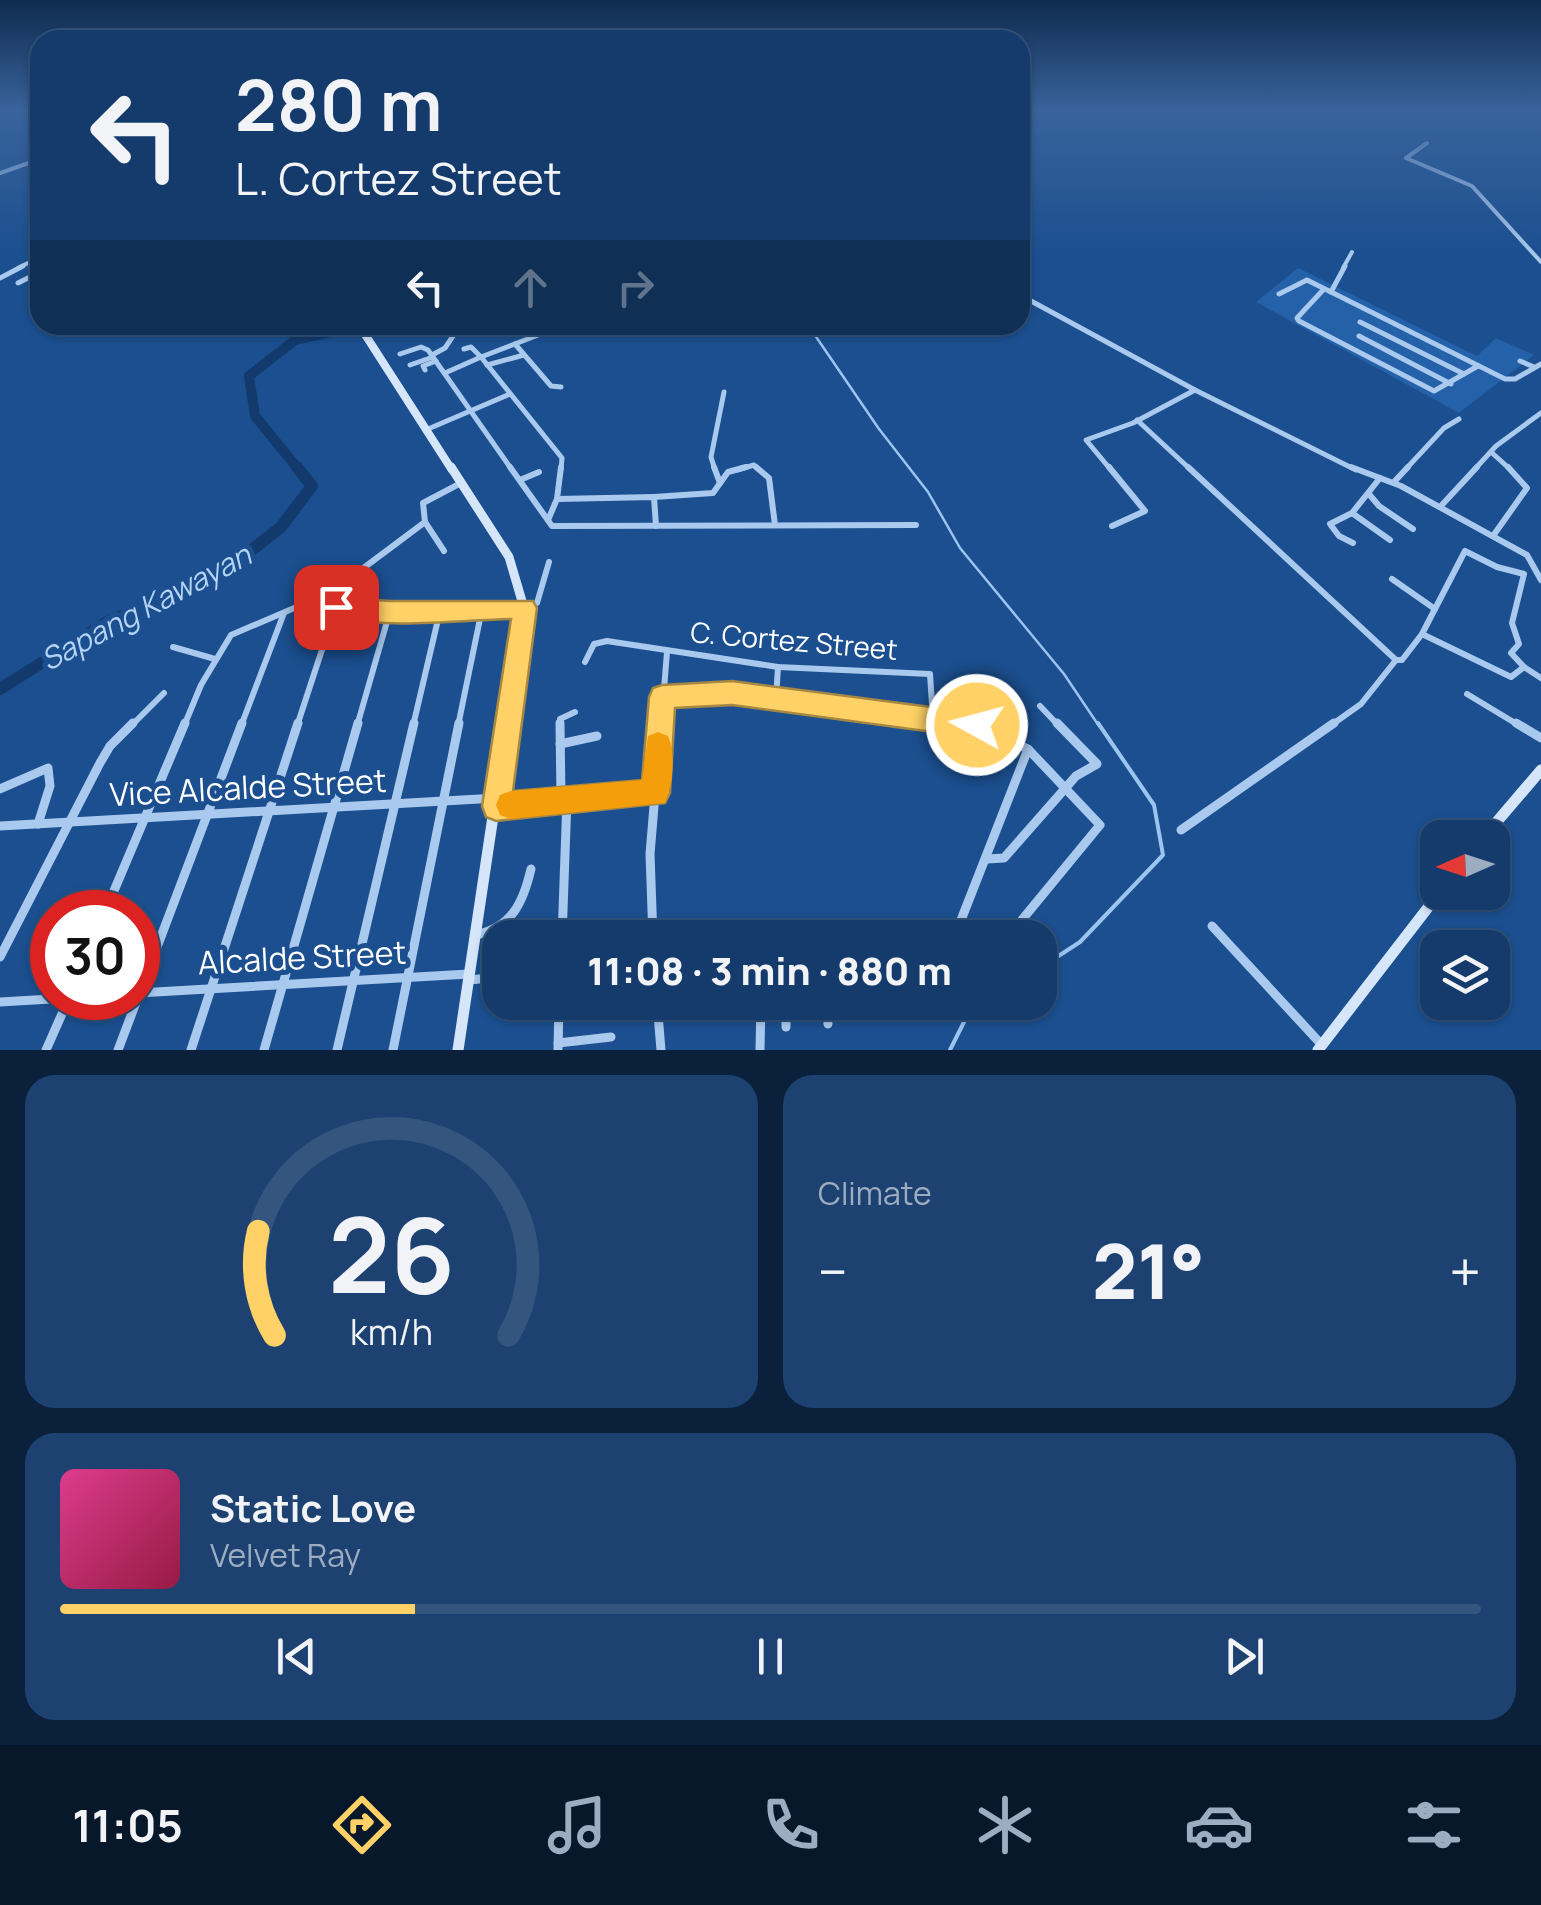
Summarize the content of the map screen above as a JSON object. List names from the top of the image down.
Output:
{
  "streets": {
    "street": ["C. Cortez Street", "Vice Alcalde Street", "Alcalde Street"]
  },
  "water": ["Sapang Kawayan"],
  "north": "left",
  "page": {
    "turn": ["280 m", "L. Cortez Street"],
    "limit": "30",
    "trip": "11:08 · 3 min · 880 m",
    "tile": "Climate",
    "heat": ["−", "21°", "+"],
    "song": ["Static Love", "Velvet Ray"],
    "tabs": "11:05",
    "gauge": ["26", "km/h"]
  }
}
